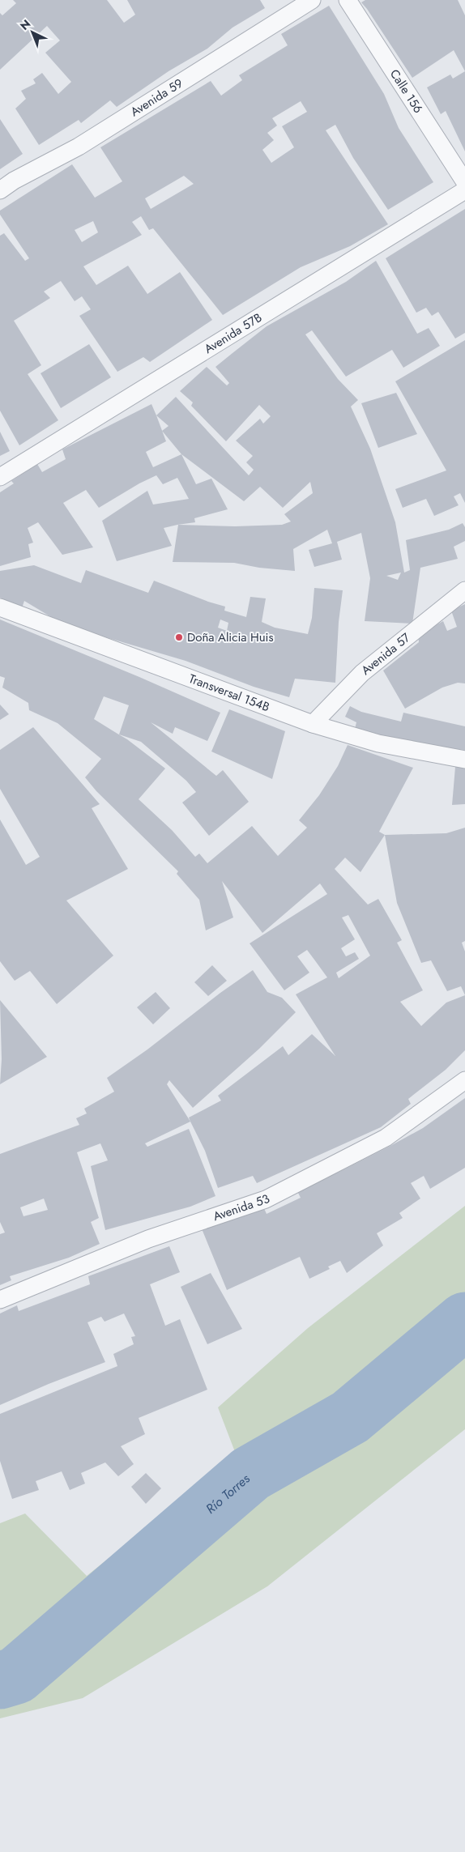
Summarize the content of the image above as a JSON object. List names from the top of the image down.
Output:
{
  "streets": {
    "lane": [
      "Calle 156",
      "Avenida 59",
      "Avenida 57B",
      "Avenida 57",
      "Transversal 154B",
      "Avenida 53"
    ]
  },
  "crossings": [
    ["Avenida 57", "Transversal 154B"]
  ],
  "water": ["Río Torres"],
  "places": ["Doña Alicia Huis"],
  "north": "top left"
}
